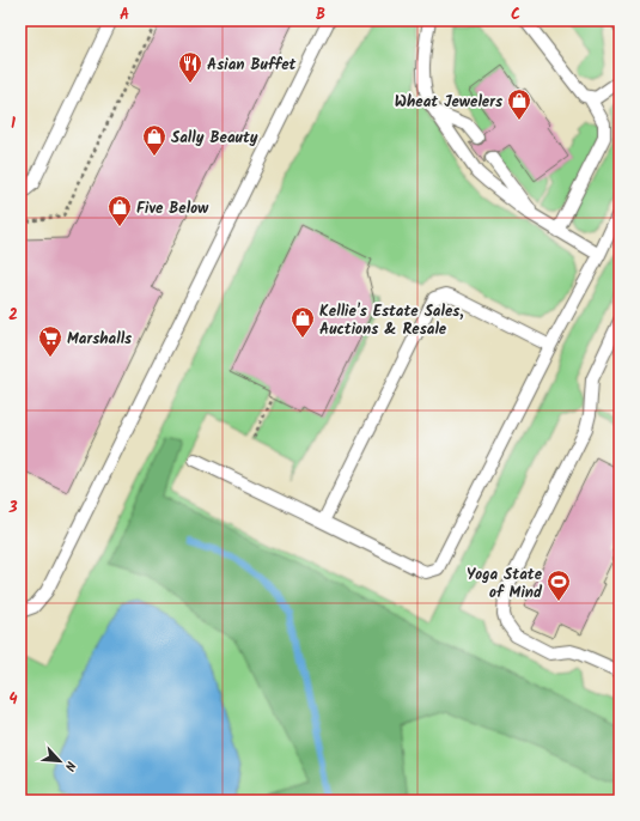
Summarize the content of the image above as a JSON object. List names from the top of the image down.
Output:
{
  "places": {
    "restaurant": ["Asian Buffet"],
    "shop": [
      "Wheat Jewelers",
      "Sally Beauty",
      "Five Below",
      "Kellie's Estate Sales, Auctions & Resale"
    ],
    "supermarket": ["Marshalls"],
    "sports": ["Yoga State of Mind"]
  },
  "north": "bottom right",
  "grid": {
    "columns": ["A", "B", "C"],
    "rows": [
      "1",
      "2",
      "3",
      "4"
    ]
  }
}
